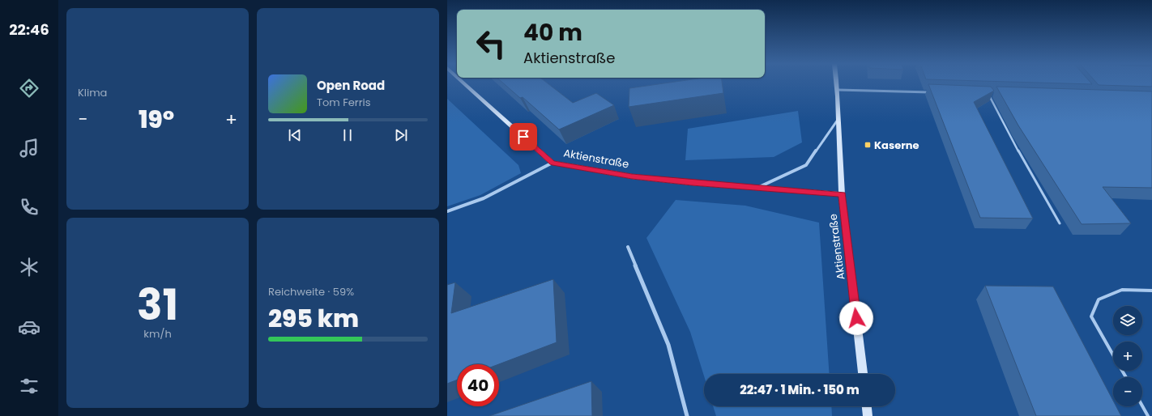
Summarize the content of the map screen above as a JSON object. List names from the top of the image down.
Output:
{
  "streets": {
    "street": ["Aktienstraße"]
  },
  "places": {
    "transit": ["Kaserne"]
  },
  "page": {
    "tabs": "22:46",
    "tile": [
      "Klima",
      ["31", "km/h"],
      ["Reichweite · 59%", "295 km"]
    ],
    "turn": ["40 m", "Aktienstraße"],
    "song": ["Open Road", "Tom Ferris"],
    "heat": ["−", "19°", "+"],
    "map_buttons": ["+", "−"],
    "limit": "40",
    "trip": "22:47 · 1 Min. · 150 m"
  }
}
